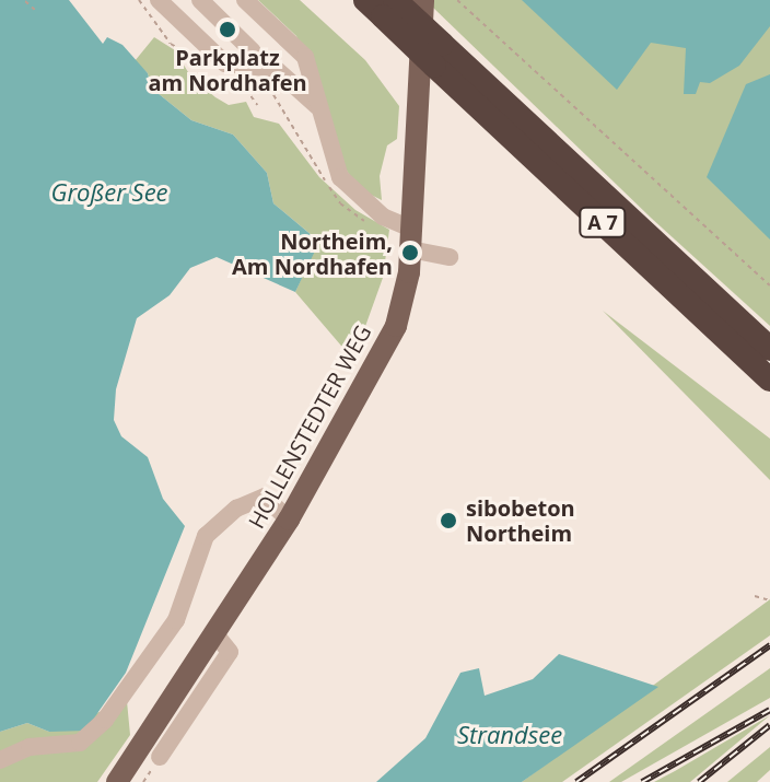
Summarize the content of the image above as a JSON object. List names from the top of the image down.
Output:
{
  "streets": {
    "highway": ["A 7"],
    "main road": ["HOLLENSTEDTER WEG"]
  },
  "water": ["Großer See", "Strandsee"],
  "places": ["Parkplatz am Nordhafen", "Northeim, Am Nordhafen", "sibobeton Northeim"]
}
